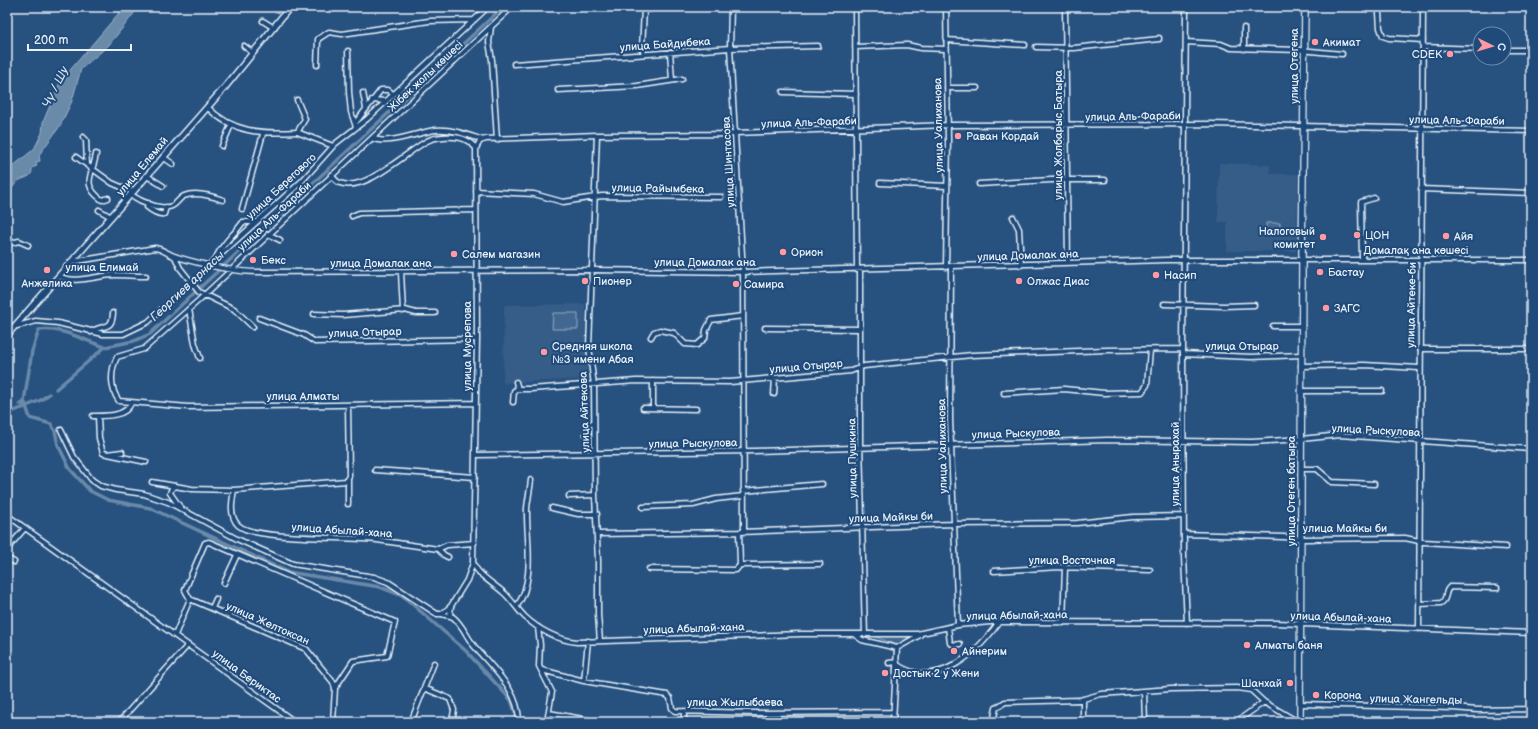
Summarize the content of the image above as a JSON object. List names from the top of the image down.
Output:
{
  "streets": {
    "main road": ["улица Отегена", "улица Отеген батыра"],
    "street": [
      "улица Байдибека",
      "Жібек жолы көшесі",
      "улица Аль-Фараби",
      "улица Уалиханова",
      "улица Жолбарыс Батыра",
      "улица Шинтасова",
      "улица Елемай",
      "улица Берегового",
      "улица Райымбека",
      "Домалақ ана көшесі",
      "улица Домалак ана",
      "улица Елимай",
      "улица Айтеке-би",
      "улица Отырар",
      "улица Мусрепова",
      "улица Алматы",
      "улица Айтекова",
      "улица Рыскулова",
      "улица Пушкина",
      "улица Анырахай",
      "улица Майкы би",
      "улица Абылай-хана",
      "улица Восточная",
      "улица Желтоксан",
      "улица Бериктас",
      "улица Жангельды",
      "улица Жылыбаева"
    ]
  },
  "crossings": [
    ["улица Байдибека", "улица Шинтасова"],
    ["улица Отегена", "улица Аль-Фараби"],
    ["улица Отегена", "Домалақ ана көшесі"],
    ["улица Отегена", "улица Отеген батыра"],
    ["Жібек жолы көшесі", "улица Аль-Фараби"],
    ["улица Аль-Фараби", "улица Уалиханова"],
    ["улица Аль-Фараби", "улица Жолбарыс Батыра"],
    ["улица Аль-Фараби", "улица Шинтасова"],
    ["улица Аль-Фараби", "улица Домалак ана"],
    ["улица Аль-Фараби", "улица Айтеке-би"],
    ["улица Аль-Фараби", "улица Алматы"],
    ["улица Аль-Фараби", "улица Айтекова"],
    ["улица Аль-Фараби", "улица Пушкина"],
    ["улица Аль-Фараби", "улица Анырахай"],
    ["улица Уалиханова", "улица Домалак ана"],
    ["улица Уалиханова", "улица Отырар"],
    ["улица Уалиханова", "улица Рыскулова"],
    ["улица Уалиханова", "улица Майкы би"],
    ["улица Уалиханова", "улица Абылай-хана"],
    ["улица Жолбарыс Батыра", "улица Домалак ана"],
    ["улица Шинтасова", "улица Домалак ана"],
    ["улица Шинтасова", "улица Отырар"],
    ["улица Шинтасова", "улица Рыскулова"],
    ["улица Шинтасова", "улица Майкы би"],
    ["улица Елемай", "улица Елимай"],
    ["улица Берегового", "улица Домалак ана"],
    ["улица Райымбека", "улица Мусрепова"],
    ["улица Райымбека", "улица Айтекова"],
    ["Домалақ ана көшесі", "улица Домалак ана"],
    ["Домалақ ана көшесі", "улица Айтеке-би"],
    ["Домалақ ана көшесі", "улица Анырахай"],
    ["Домалақ ана көшесі", "улица Отеген батыра"],
    ["улица Домалак ана", "улица Мусрепова"],
    ["улица Домалак ана", "улица Алматы"],
    ["улица Домалак ана", "улица Айтекова"],
    ["улица Домалак ана", "улица Пушкина"],
    ["улица Домалак ана", "улица Анырахай"],
    ["улица Айтеке-би", "улица Рыскулова"],
    ["улица Айтеке-би", "улица Майкы би"],
    ["улица Айтеке-би", "улица Абылай-хана"],
    ["улица Отырар", "улица Мусрепова"],
    ["улица Отырар", "улица Айтекова"],
    ["улица Отырар", "улица Пушкина"],
    ["улица Отырар", "улица Анырахай"],
    ["улица Отырар", "улица Отеген батыра"],
    ["улица Мусрепова", "улица Алматы"],
    ["улица Мусрепова", "улица Рыскулова"],
    ["улица Мусрепова", "улица Абылай-хана"],
    ["улица Айтекова", "улица Рыскулова"],
    ["улица Айтекова", "улица Майкы би"],
    ["улица Айтекова", "улица Абылай-хана"],
    ["улица Рыскулова", "улица Пушкина"],
    ["улица Рыскулова", "улица Анырахай"],
    ["улица Рыскулова", "улица Отеген батыра"],
    ["улица Пушкина", "улица Майкы би"],
    ["улица Пушкина", "улица Абылай-хана"],
    ["улица Анырахай", "улица Майкы би"],
    ["улица Анырахай", "улица Абылай-хана"],
    ["улица Отеген батыра", "улица Майкы би"],
    ["улица Отеген батыра", "улица Абылай-хана"],
    ["улица Отеген батыра", "улица Жангельды"]
  ],
  "water": ["Чү / Шу", "Георгиев арнасы"],
  "places": [
    "Акимат",
    "CDEK",
    "Раван Кордай",
    "ЦОН",
    "Айя",
    "Налоговый комитет",
    "Орион",
    "Салем магазин",
    "Бекс",
    "Анжелика",
    "Бастау",
    "Насип",
    "Пионер",
    "Олжас Диас",
    "Самира",
    "ЗАГС",
    "Средняя школа №3 имени Абая",
    "Алматы баня",
    "Айнерим",
    "Достык 2 у Жени",
    "Шанхай",
    "Корона"
  ],
  "scale_bar": "200 m",
  "north": "right"
}
